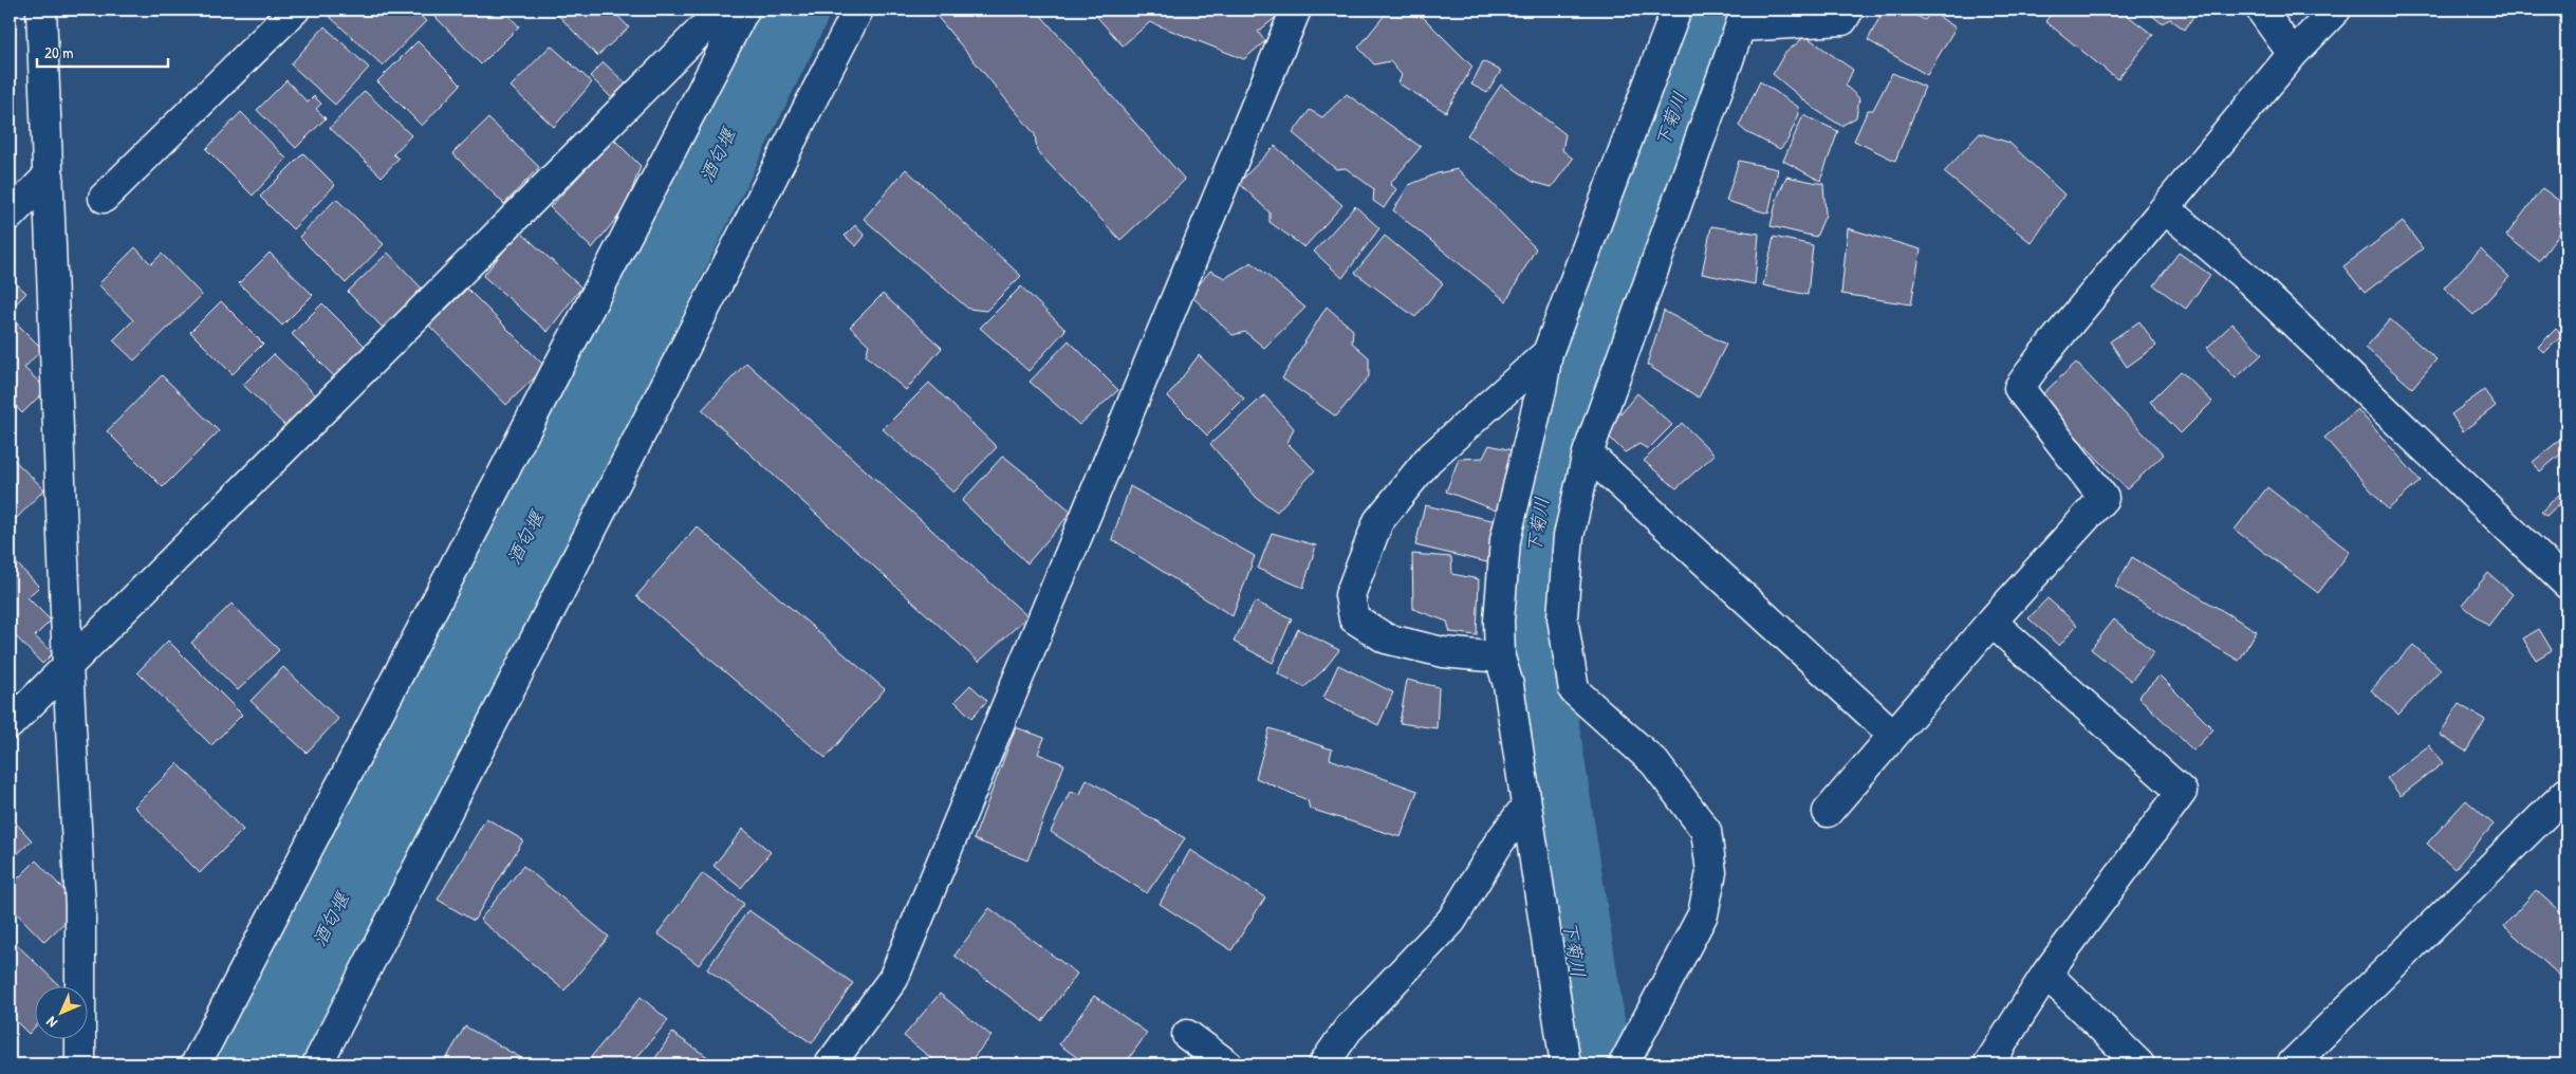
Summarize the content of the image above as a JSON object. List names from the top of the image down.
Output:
{
  "water": ["下菊川", "酒匂堰"],
  "scale_bar": "20 m",
  "north": "bottom left"
}
